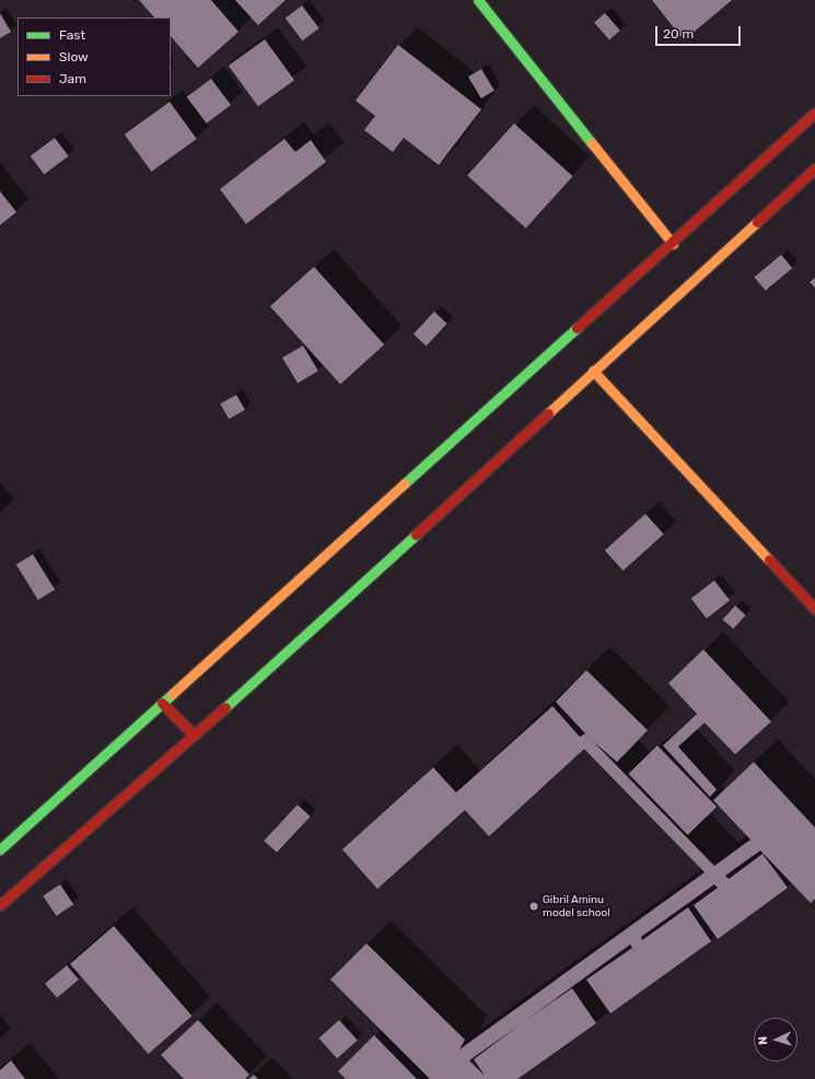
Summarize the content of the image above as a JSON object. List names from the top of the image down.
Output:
{
  "places": ["Gibril Aminu model school"],
  "legend": ["Fast", "Slow", "Jam"],
  "scale_bar": "20 m",
  "north": "left"
}
